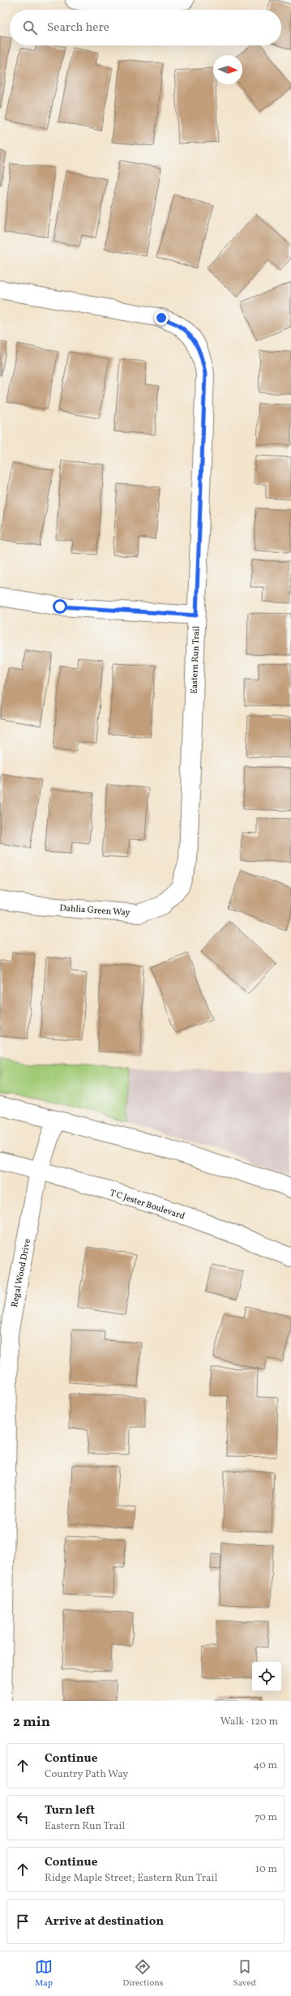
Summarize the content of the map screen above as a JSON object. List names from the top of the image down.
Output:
{
  "streets": {
    "street": [
      "Eastern Run Trail",
      "Dahlia Green Way",
      "T C Jester Boulevard",
      "Regal Wood Drive"
    ]
  },
  "crossings": [
    ["Eastern Run Trail", "Dahlia Green Way"],
    ["T C Jester Boulevard", "Regal Wood Drive"]
  ],
  "north": "right",
  "page": {
    "search": "Search here",
    "heading": ["2 min", "Walk · 120 m"],
    "list": [
      ["Continue", "Country Path Way", "40 m"],
      ["Turn left", "Eastern Run Trail", "70 m"],
      ["Continue", "Ridge Maple Street; Eastern Run Trail", "10 m"],
      "Arrive at destination"
    ],
    "nav": ["Map", "Directions", "Saved"]
  }
}
